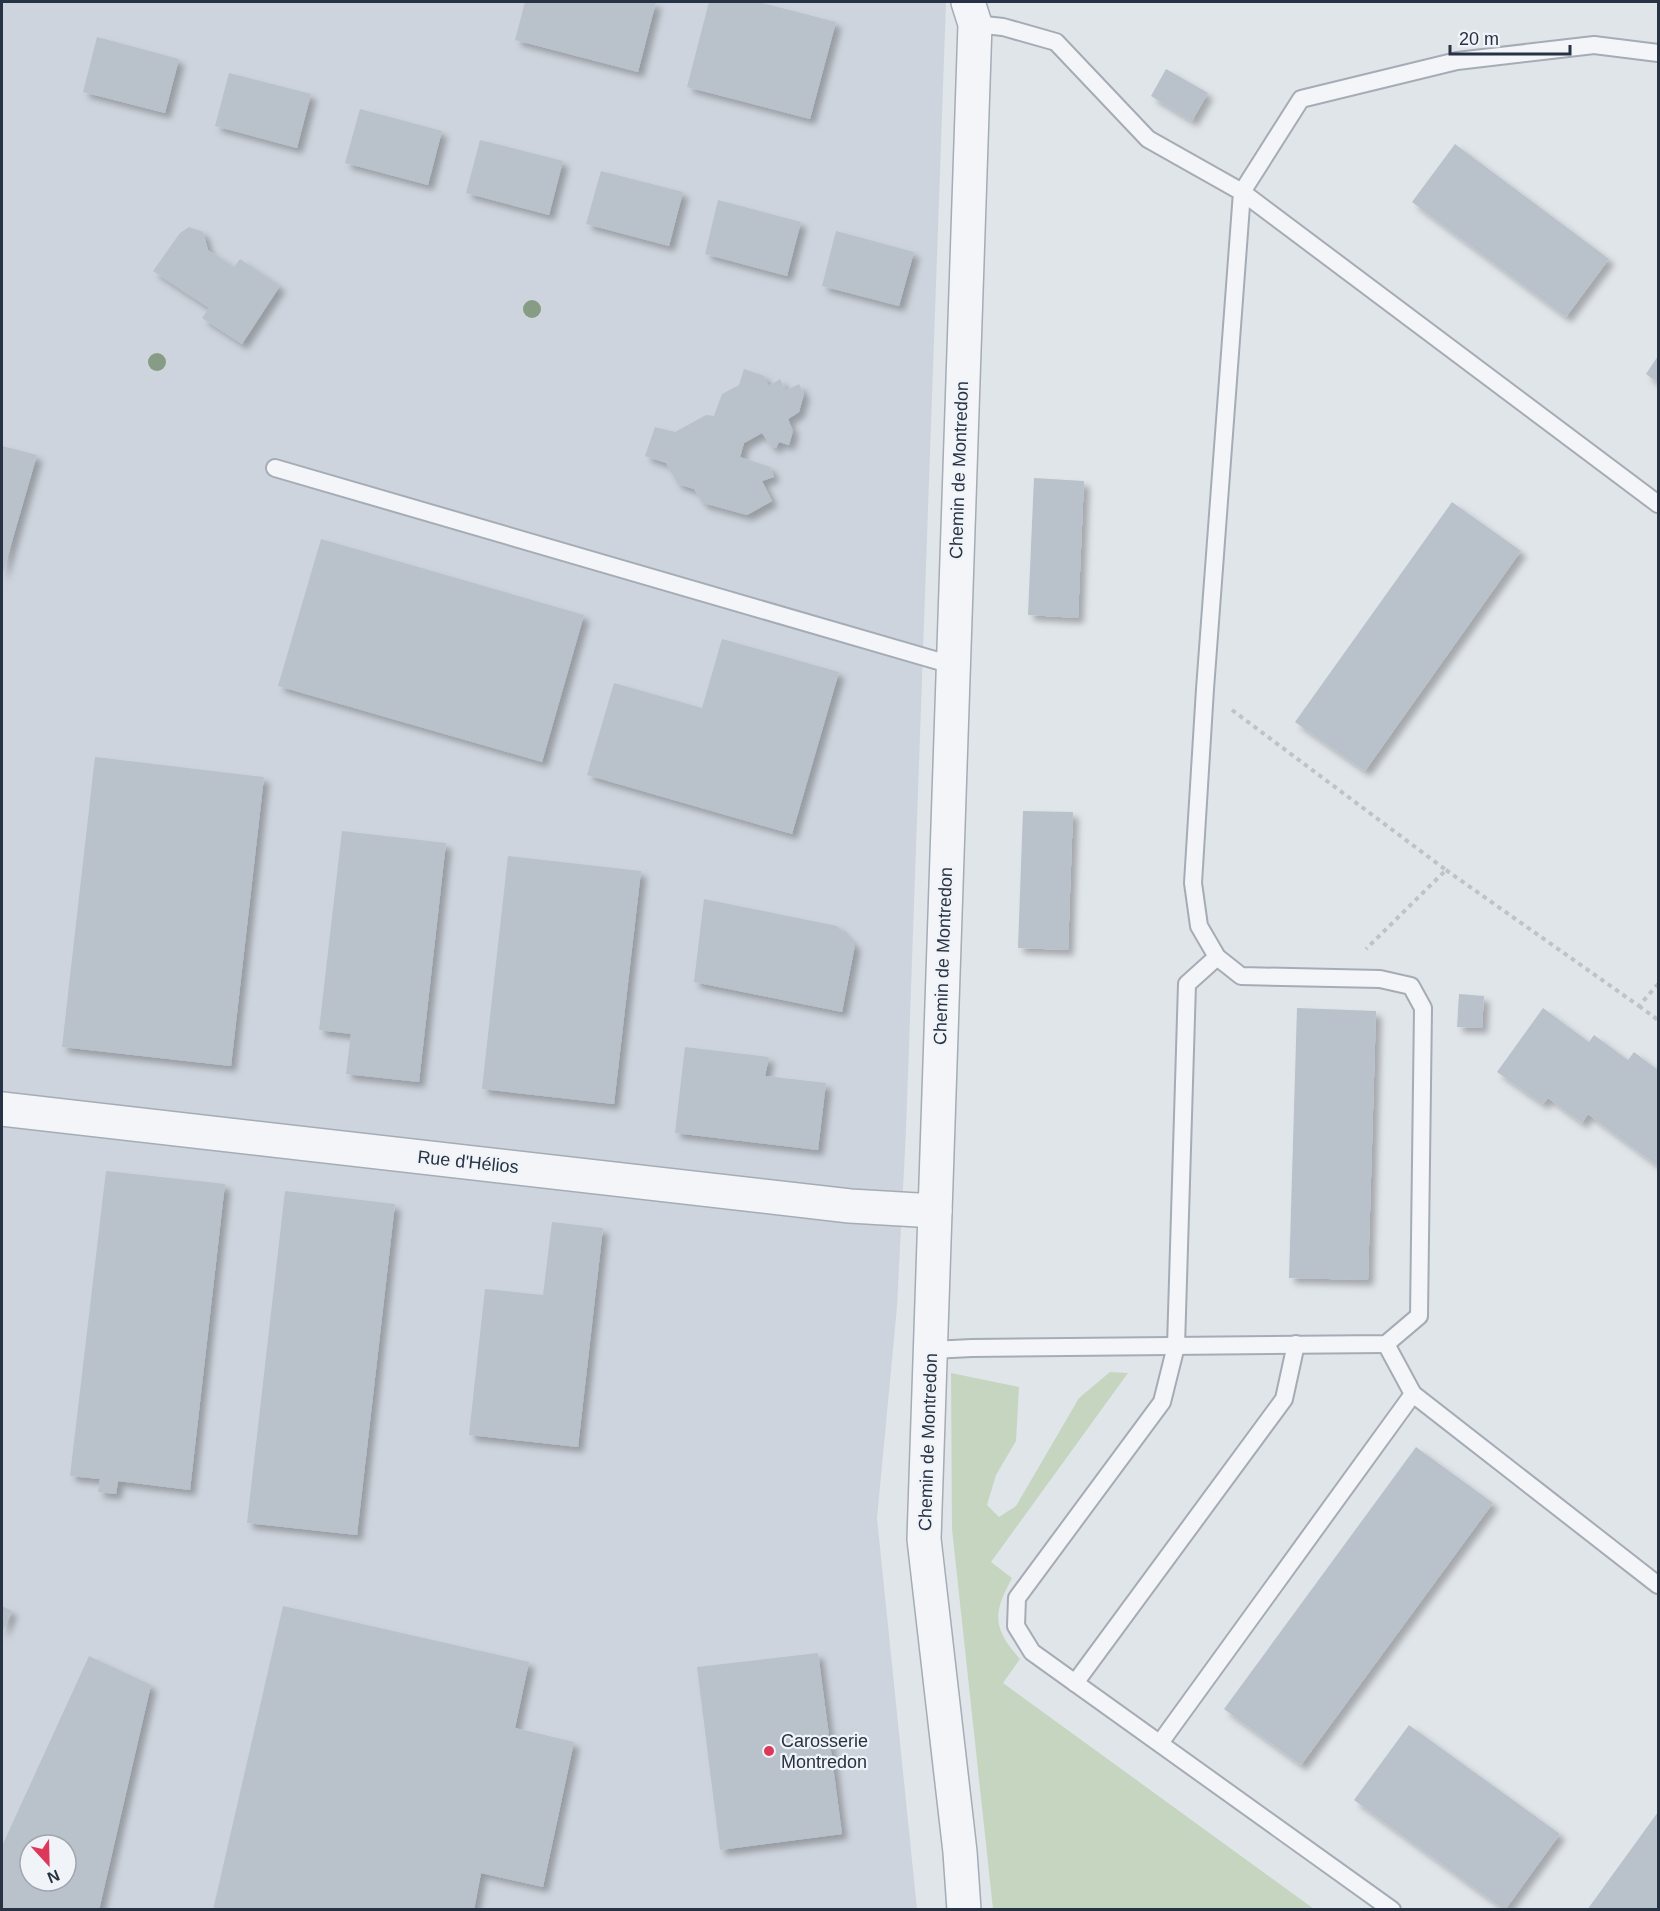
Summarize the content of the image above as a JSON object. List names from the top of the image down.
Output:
{
  "streets": {
    "street": ["Chemin de Montredon", "Rue d'Hélios"]
  },
  "crossings": [
    ["Chemin de Montredon", "Rue d'Hélios"]
  ],
  "places": ["Carosserie Montredon"],
  "scale_bar": "20 m",
  "north": "bottom"
}
